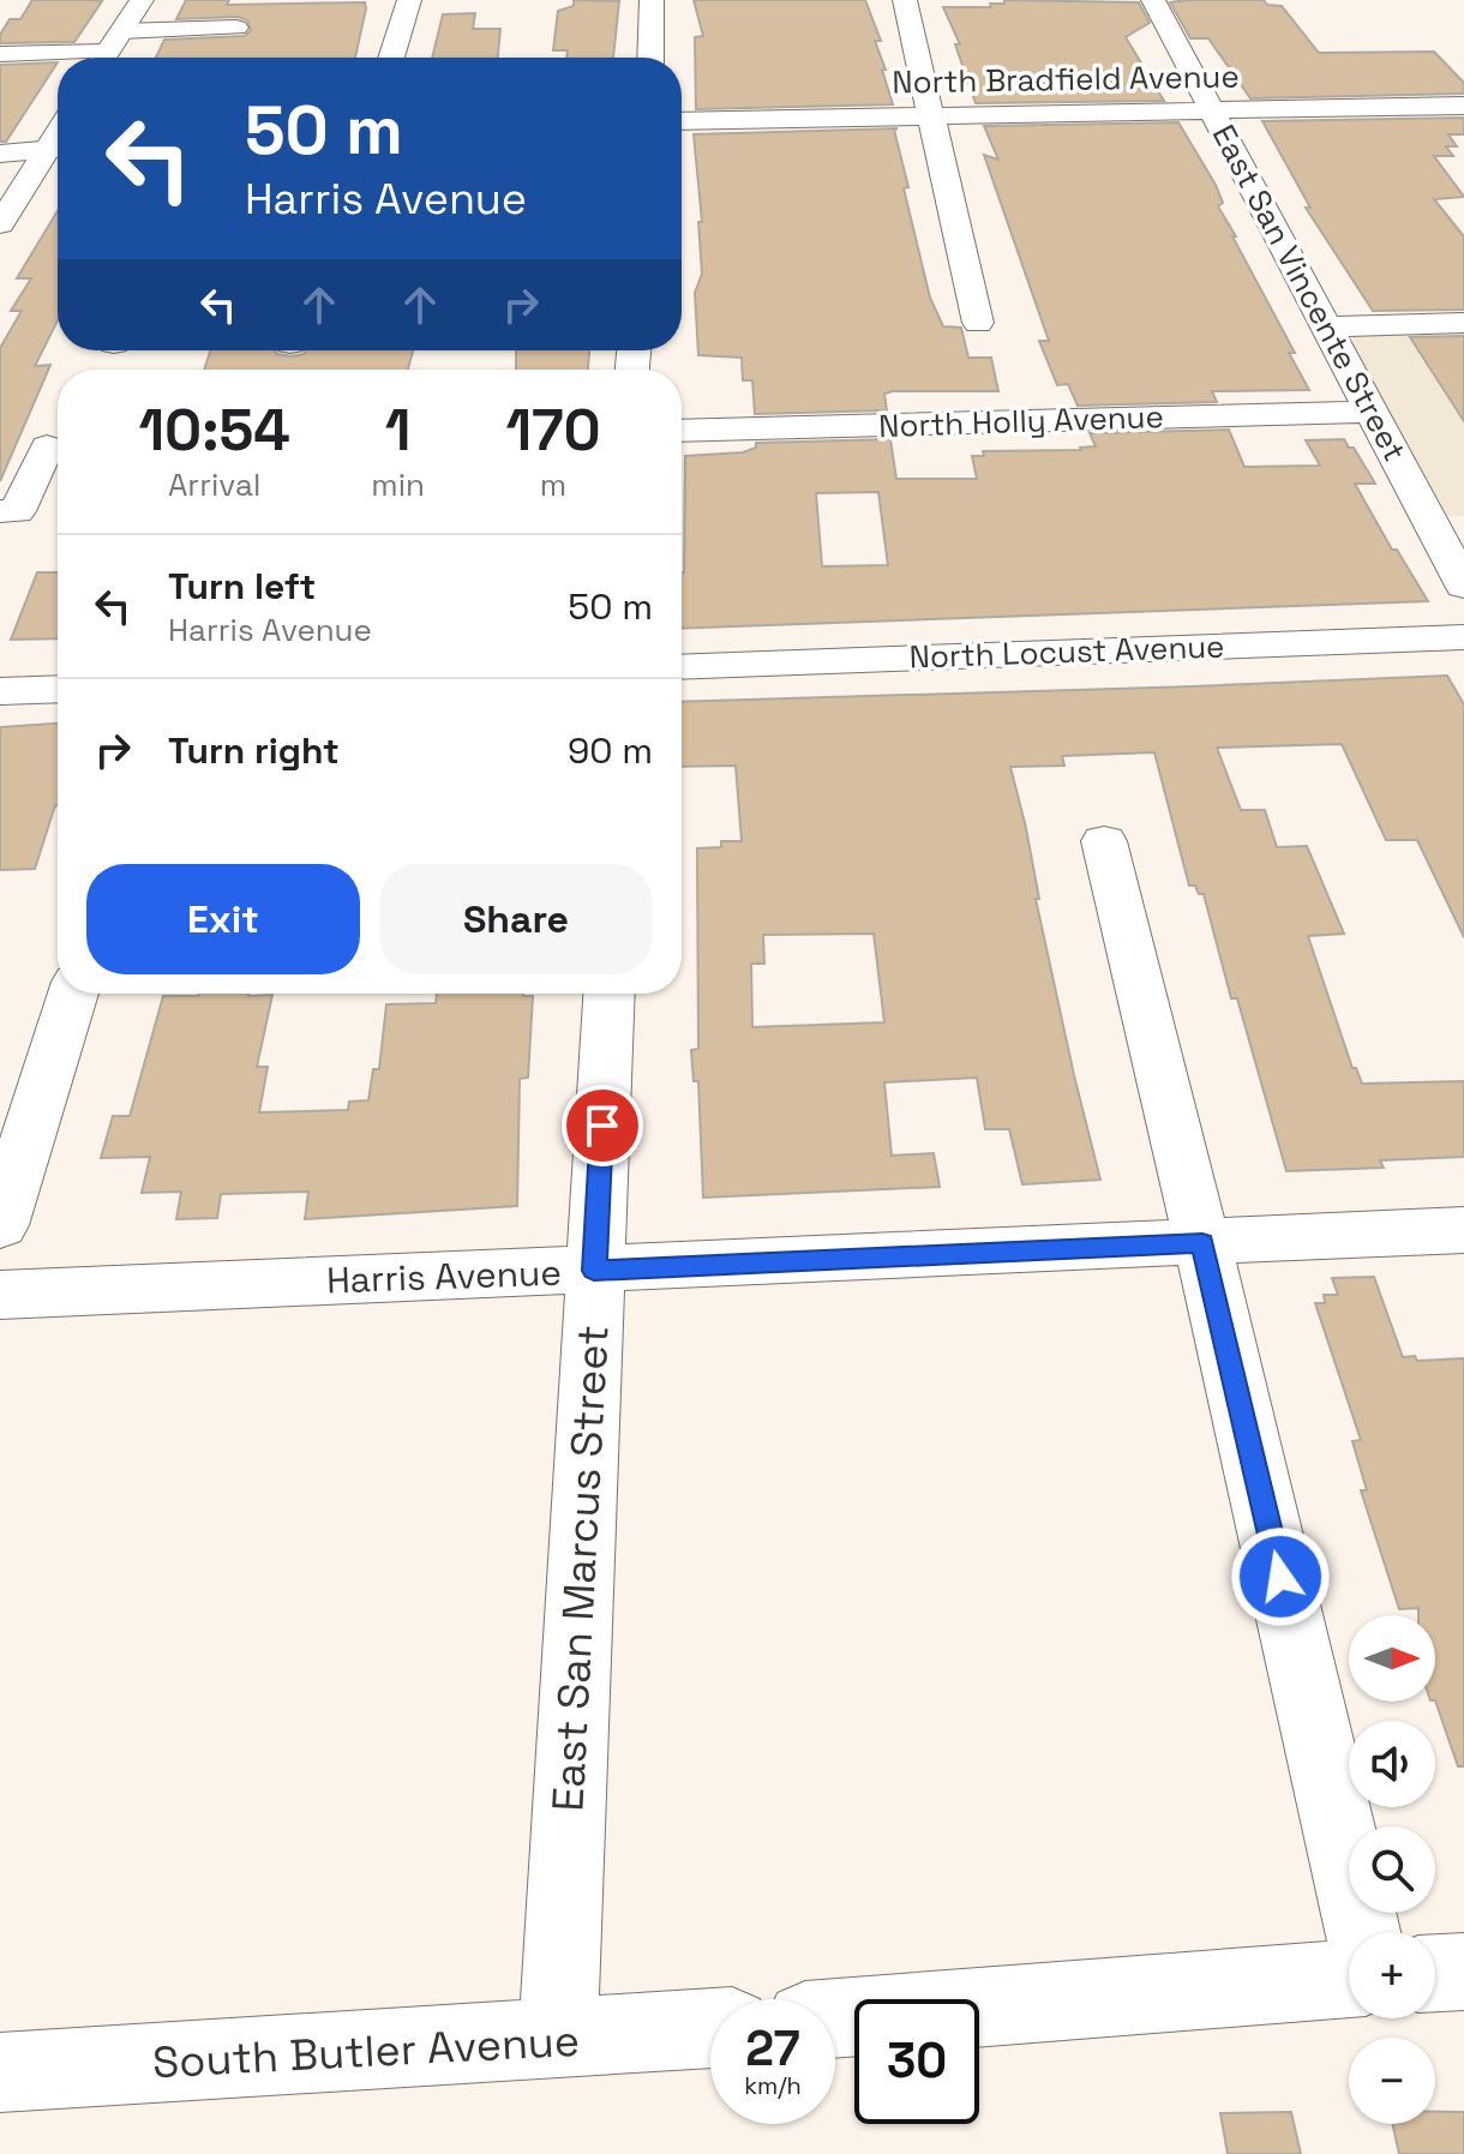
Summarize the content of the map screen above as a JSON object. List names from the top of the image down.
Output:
{
  "streets": {
    "street": [
      "North Bradfield Avenue",
      "East San Vincente Street",
      "North Holly Avenue",
      "North Locust Avenue",
      "Harris Avenue",
      "East San Marcus Street",
      "South Butler Avenue"
    ]
  },
  "crossings": [
    ["North Bradfield Avenue", "East San Vincente Street"],
    ["East San Vincente Street", "North Holly Avenue"],
    ["Harris Avenue", "East San Marcus Street"],
    ["East San Marcus Street", "South Butler Avenue"]
  ],
  "north": "right",
  "page": {
    "turn": ["50 m", "Harris Avenue"],
    "eta": [
      "10:54",
      "Arrival",
      "1",
      "min",
      "170",
      "m"
    ],
    "list": [
      {
        "name": "Turn left",
        "note": "Harris Avenue",
        "value": "50 m"
      },
      {
        "name": "Turn right",
        "value": "90 m"
      }
    ],
    "buttons": ["Exit", "Share"],
    "map_buttons": ["+", "−"],
    "speed": "27 km/h",
    "limit": "30"
  }
}
